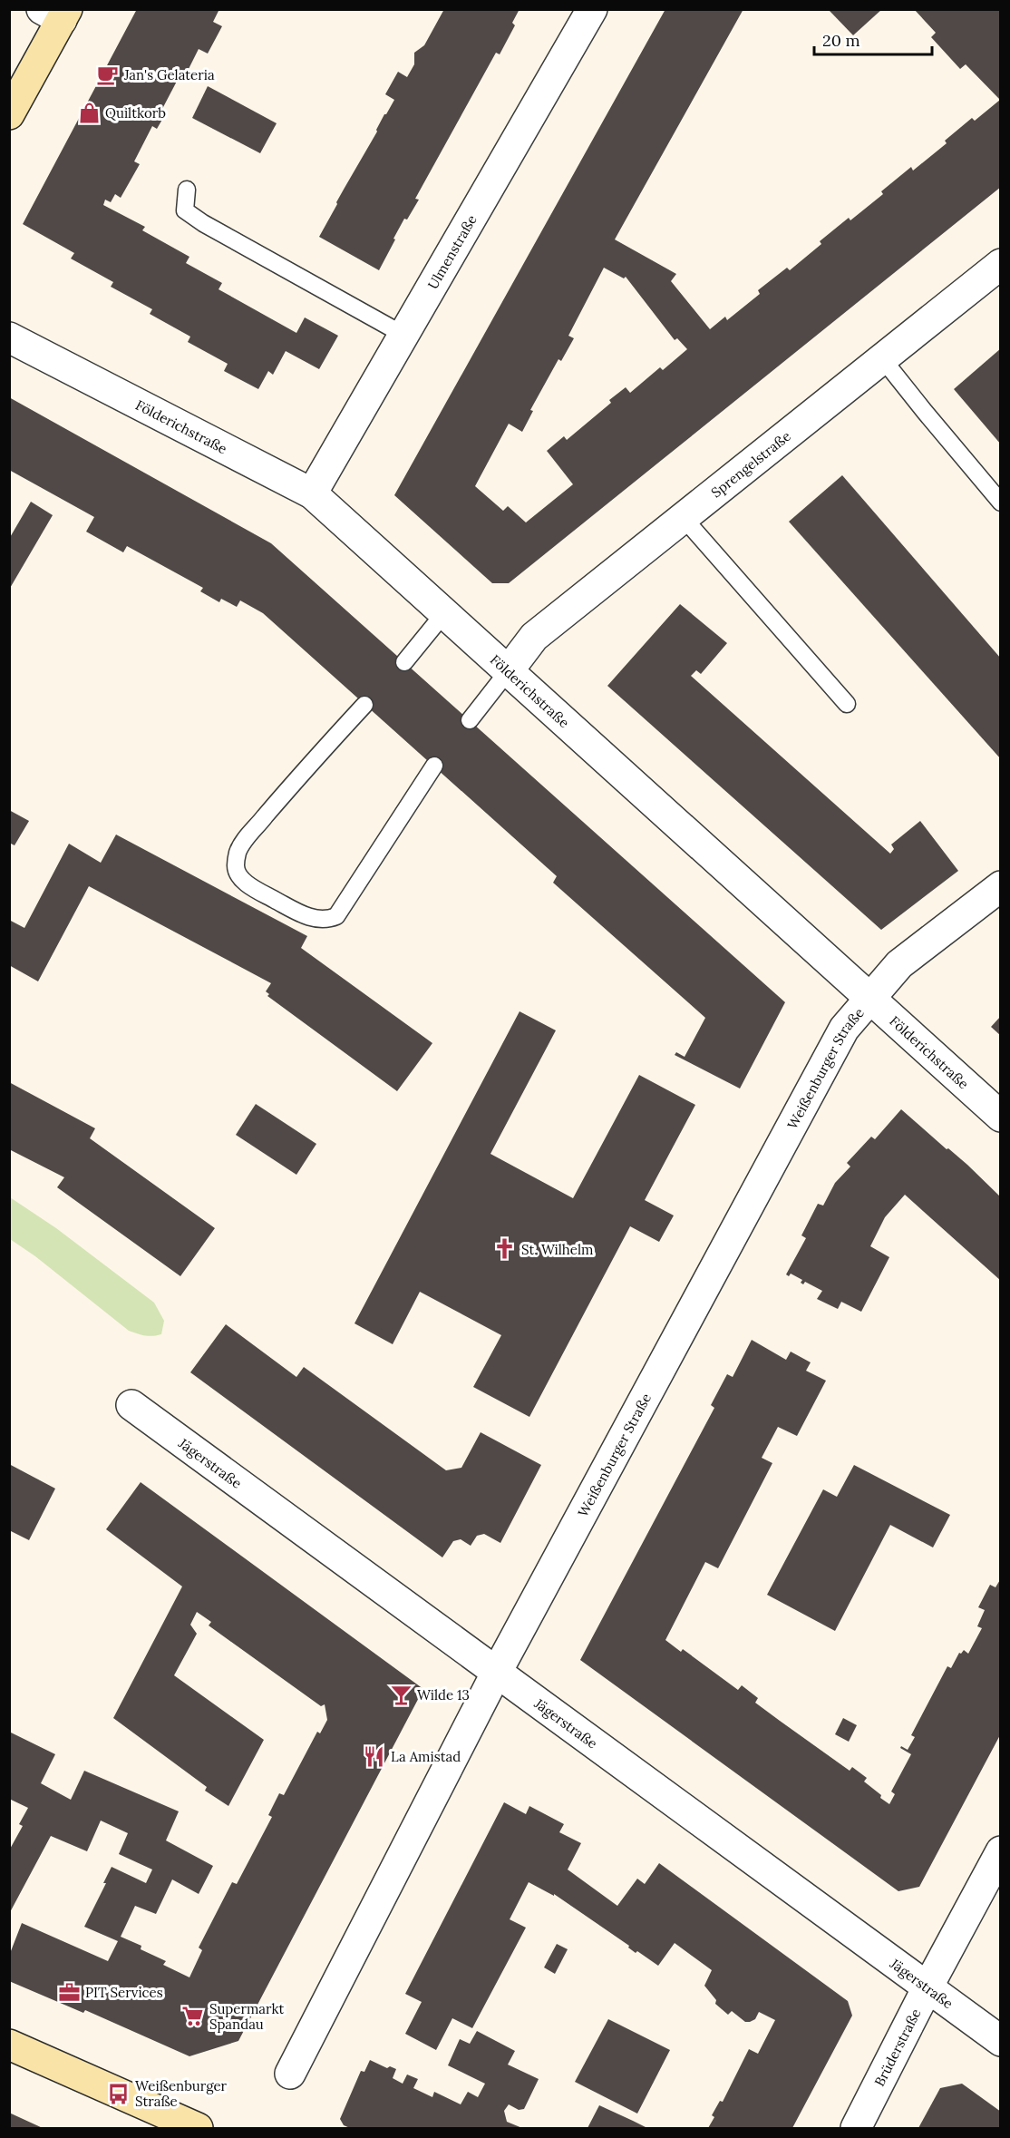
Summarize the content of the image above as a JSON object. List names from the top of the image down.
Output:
{
  "streets": {
    "street": [
      "Ulmenstraße",
      "Földerichstraße",
      "Sprengelstraße",
      "Weißenburger Straße",
      "Jägerstraße",
      "Brüderstraße"
    ]
  },
  "crossings": [
    ["Ulmenstraße", "Földerichstraße"],
    ["Földerichstraße", "Sprengelstraße"],
    ["Földerichstraße", "Weißenburger Straße"],
    ["Weißenburger Straße", "Jägerstraße"],
    ["Jägerstraße", "Brüderstraße"]
  ],
  "places": {
    "cafe": ["Jan's Gelateria"],
    "shop": ["Quiltkorb"],
    "church": ["St. Wilhelm"],
    "bar": ["Wilde 13"],
    "restaurant": ["La Amistad"],
    "office": ["PIT Services"],
    "supermarket": ["Supermarkt Spandau"],
    "bus stop": ["Weißenburger Straße"]
  },
  "scale_bar": "20 m"
}
